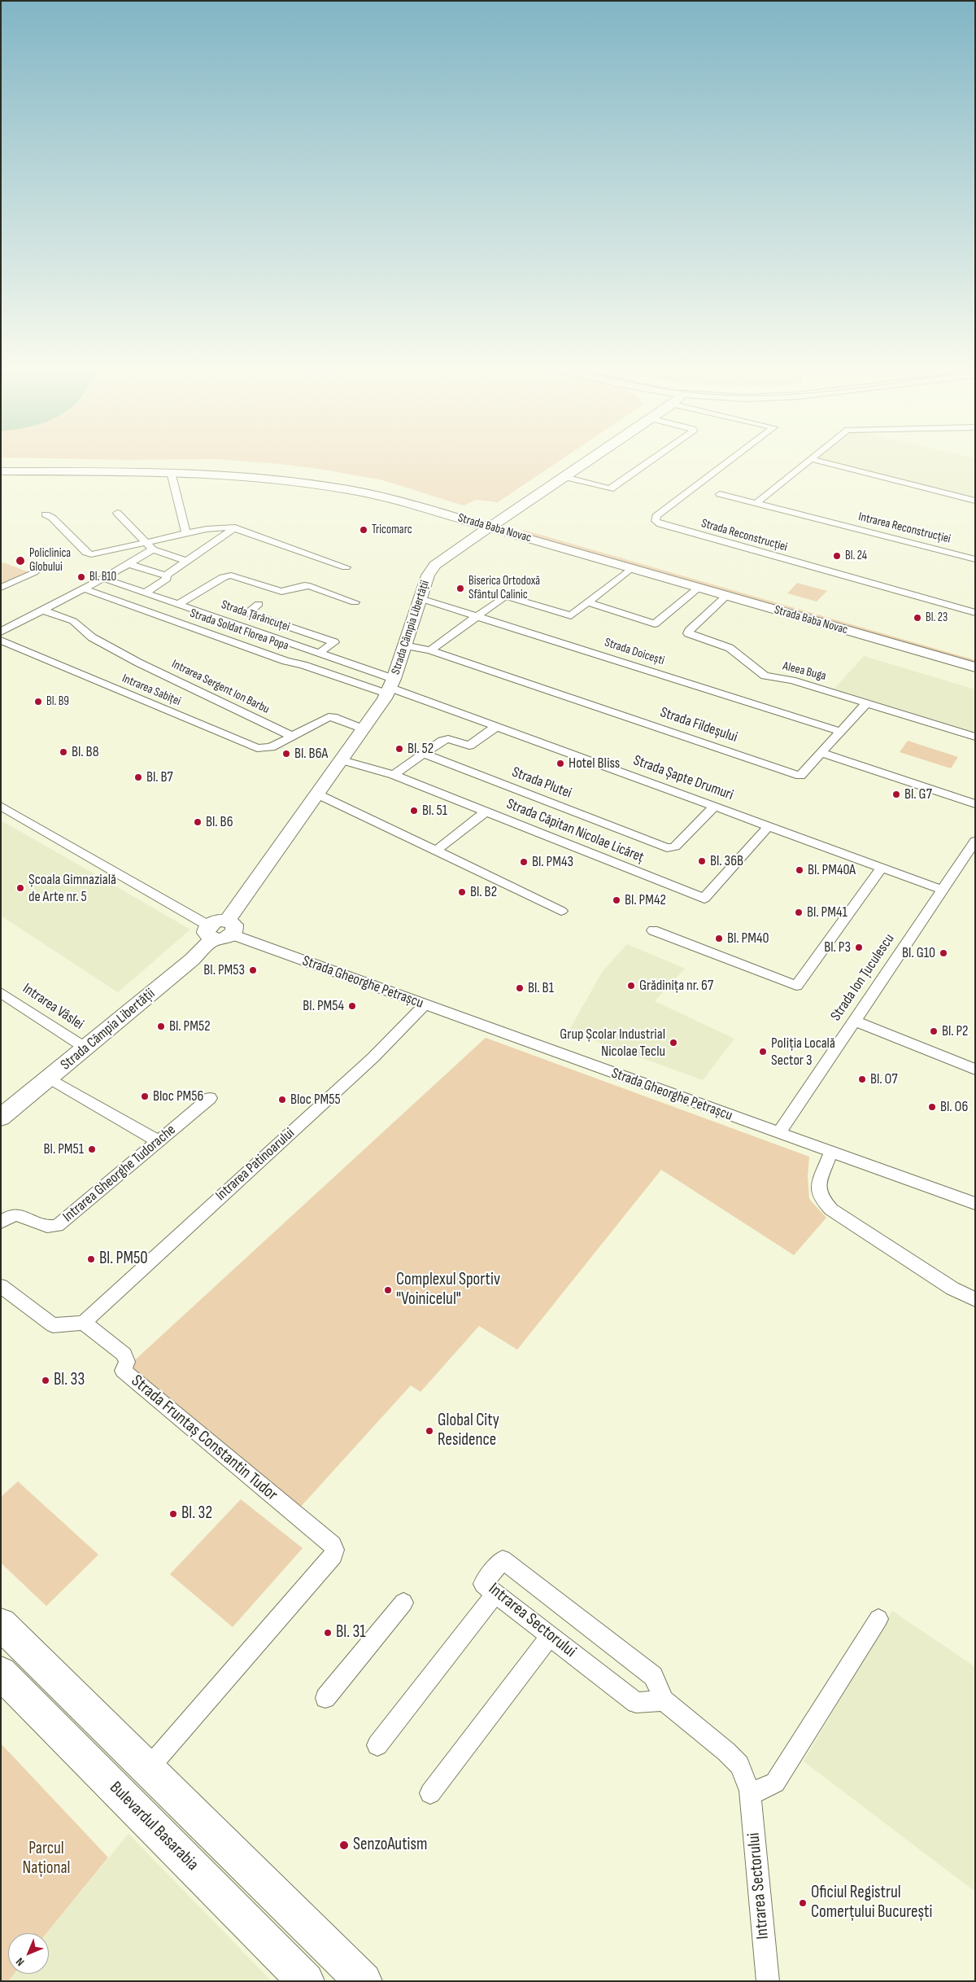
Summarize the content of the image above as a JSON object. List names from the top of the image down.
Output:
{
  "streets": {
    "main road": ["Strada Baba Novac", "Strada Câmpia Libertății", "Bulevardul Basarabia"],
    "street": [
      "Intrarea Reconstrucției",
      "Strada Reconstrucției",
      "Strada Țărăncuței",
      "Strada Soldat Florea Popa",
      "Strada Doicești",
      "Aleea Buga",
      "Intrarea Sergent Ion Barbu",
      "Intrarea Sabiței",
      "Strada Fildeșului",
      "Strada Șapte Drumuri",
      "Strada Plutei",
      "Strada Căpitan Nicolae Licăreț",
      "Strada Ion Țuculescu",
      "Strada Gheorghe Petrașcu",
      "Intrarea Vâslei",
      "Intrarea Patinoarului",
      "Intrarea Gheorghe Tudorache",
      "Strada Fruntaș Constantin Tudor",
      "Intrarea Sectorului"
    ]
  },
  "crossings": [
    ["Strada Baba Novac", "Strada Câmpia Libertății"],
    ["Strada Baba Novac", "Aleea Buga"],
    ["Strada Țărăncuței", "Strada Câmpia Libertății"],
    ["Strada Țărăncuței", "Strada Soldat Florea Popa"],
    ["Strada Țărăncuței", "Strada Șapte Drumuri"],
    ["Strada Câmpia Libertății", "Strada Soldat Florea Popa"],
    ["Strada Câmpia Libertății", "Strada Doicești"],
    ["Strada Câmpia Libertății", "Intrarea Sabiței"],
    ["Strada Câmpia Libertății", "Strada Fildeșului"],
    ["Strada Câmpia Libertății", "Strada Șapte Drumuri"],
    ["Strada Câmpia Libertății", "Strada Căpitan Nicolae Licăreț"],
    ["Strada Câmpia Libertății", "Strada Gheorghe Petrașcu"],
    ["Strada Câmpia Libertății", "Intrarea Vâslei"],
    ["Strada Soldat Florea Popa", "Strada Șapte Drumuri"],
    ["Intrarea Sergent Ion Barbu", "Intrarea Sabiței"],
    ["Strada Șapte Drumuri", "Strada Plutei"],
    ["Strada Șapte Drumuri", "Strada Căpitan Nicolae Licăreț"],
    ["Strada Șapte Drumuri", "Strada Ion Țuculescu"],
    ["Strada Ion Țuculescu", "Strada Gheorghe Petrașcu"],
    ["Strada Gheorghe Petrașcu", "Intrarea Patinoarului"],
    ["Intrarea Patinoarului", "Strada Fruntaș Constantin Tudor"]
  ],
  "parks": ["Parcul Național"],
  "places": [
    "Tricomarc",
    "Bl. 24",
    "Policlinica Globului",
    "Bl. B10",
    "Biserica Ortodoxă Sfântul Calinic",
    "Bl. 23",
    "Bl. B9",
    "Bl. 52",
    "Bl. B8",
    "Bl. B6A",
    "Hotel Bliss",
    "Bl. B7",
    "Bl. G7",
    "Bl. 51",
    "Bl. B6",
    "Bl. 36B",
    "Bl. PM43",
    "Bl. PM40A",
    "Școala Gimnazială de Arte nr. 5",
    "Bl. B2",
    "Bl. PM42",
    "Bl. PM41",
    "Bl. PM40",
    "Bl. P3",
    "Bl. G10",
    "Bl. PM53",
    "Grădinița nr. 67",
    "Bl. B1",
    "Bl. PM54",
    "Bl. PM52",
    "Bl. P2",
    "Grup Școlar Industrial Nicolae Teclu",
    "Poliția Locală Sector 3",
    "Bl. O7",
    "Bloc PM56",
    "Bloc PM55",
    "Bl. O6",
    "Bl. PM51",
    "Bl. PM50",
    "Complexul Sportiv \"Voinicelul\"",
    "Bl. 33",
    "Global City Residence",
    "Bl. 32",
    "Bl. 31",
    "SenzoAutism",
    "Oficiul Registrul Comerțului București"
  ],
  "north": "bottom left"
}
